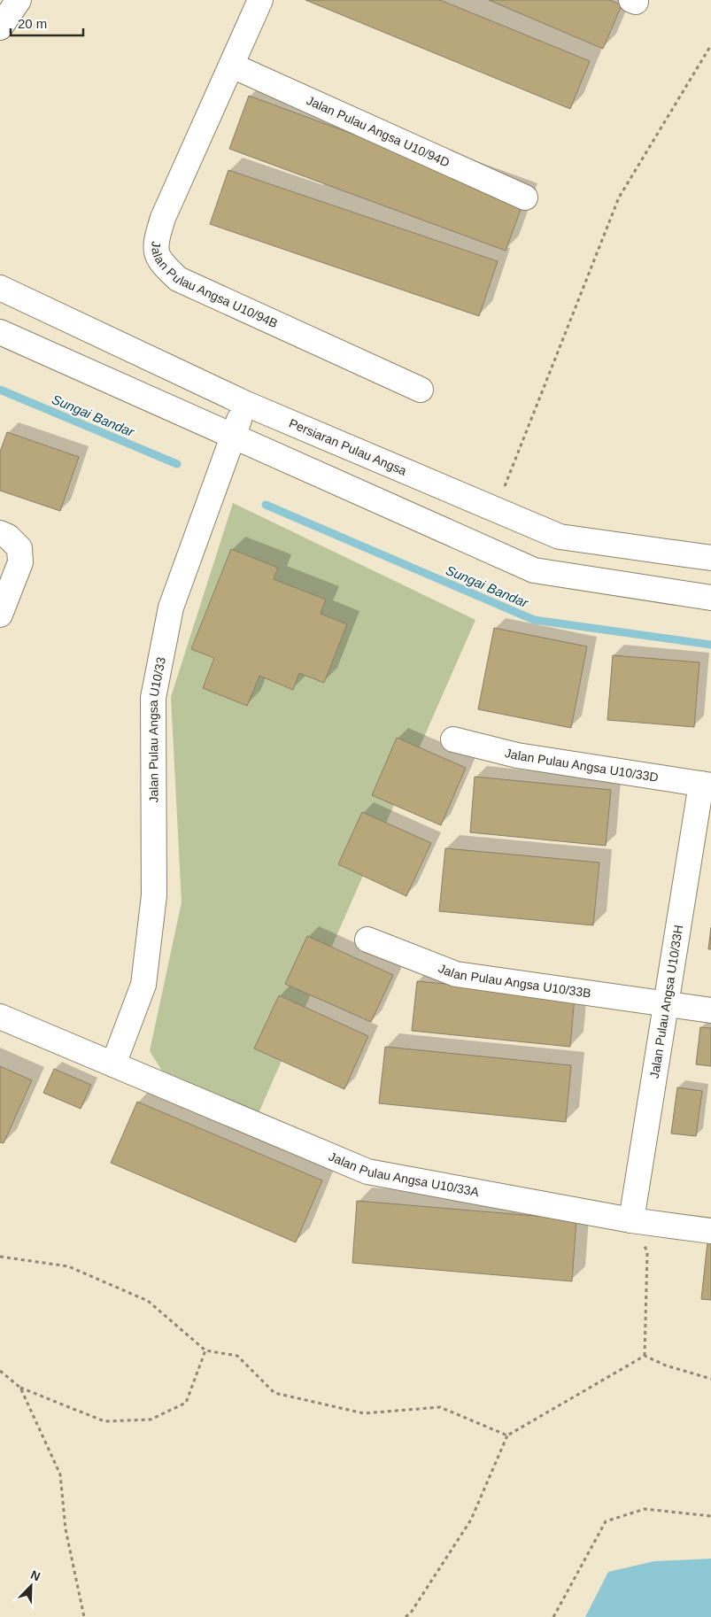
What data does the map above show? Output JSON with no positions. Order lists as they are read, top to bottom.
{
  "streets": {
    "street": [
      "Jalan Pulau Angsa U10/94D",
      "Jalan Pulau Angsa U10/94B",
      "Persiaran Pulau Angsa",
      "Jalan Pulau Angsa U10/33",
      "Jalan Pulau Angsa U10/33D",
      "Jalan Pulau Angsa U10/33B",
      "Jalan Pulau Angsa U10/33H",
      "Jalan Pulau Angsa U10/33A"
    ]
  },
  "crossings": [
    ["Jalan Pulau Angsa U10/94D", "Jalan Pulau Angsa U10/94B"],
    ["Persiaran Pulau Angsa", "Jalan Pulau Angsa U10/33"],
    ["Jalan Pulau Angsa U10/33", "Jalan Pulau Angsa U10/33A"],
    ["Jalan Pulau Angsa U10/33D", "Jalan Pulau Angsa U10/33H"],
    ["Jalan Pulau Angsa U10/33B", "Jalan Pulau Angsa U10/33H"],
    ["Jalan Pulau Angsa U10/33H", "Jalan Pulau Angsa U10/33A"]
  ],
  "water": ["Sungai Bandar"],
  "scale_bar": "20 m",
  "north": "top right"
}
